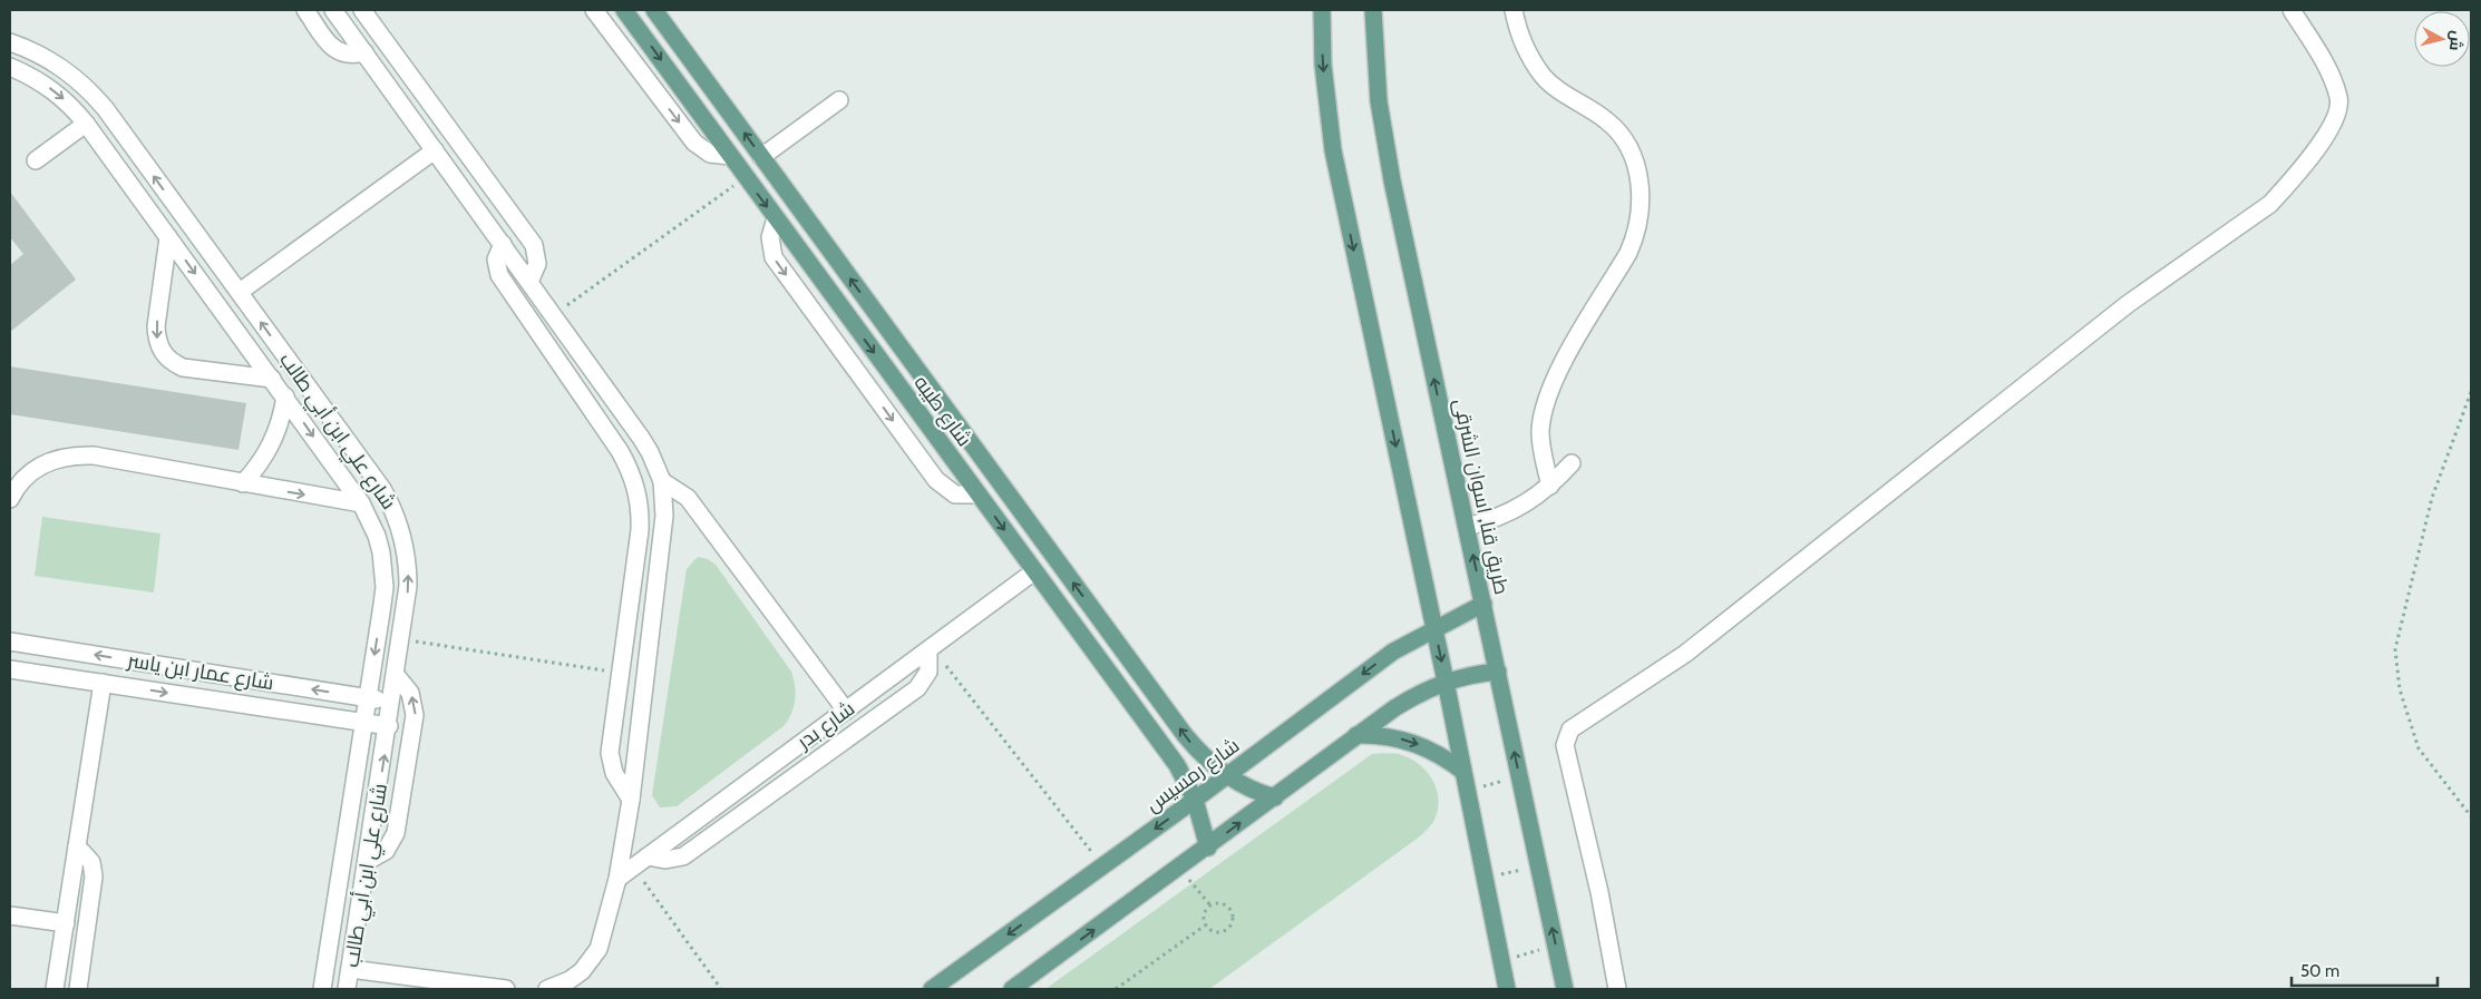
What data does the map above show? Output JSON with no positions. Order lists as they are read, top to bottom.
{
  "streets": {
    "main road": ["شارع طيبه", "طريق قنا, اسوان الشرقى", "شارع رمسيس"],
    "street": ["شارع علي ابن أبي طالب", "شارع عمار ابن ياسر", "شارع بدر"]
  },
  "crossings": [
    ["شارع طيبه", "شارع بدر"],
    ["شارع طيبه", "شارع رمسيس"],
    ["شارع علي ابن أبي طالب", "شارع عمار ابن ياسر"],
    ["طريق قنا, اسوان الشرقى", "شارع رمسيس"]
  ],
  "scale_bar": "50 m",
  "north": "right"
}
